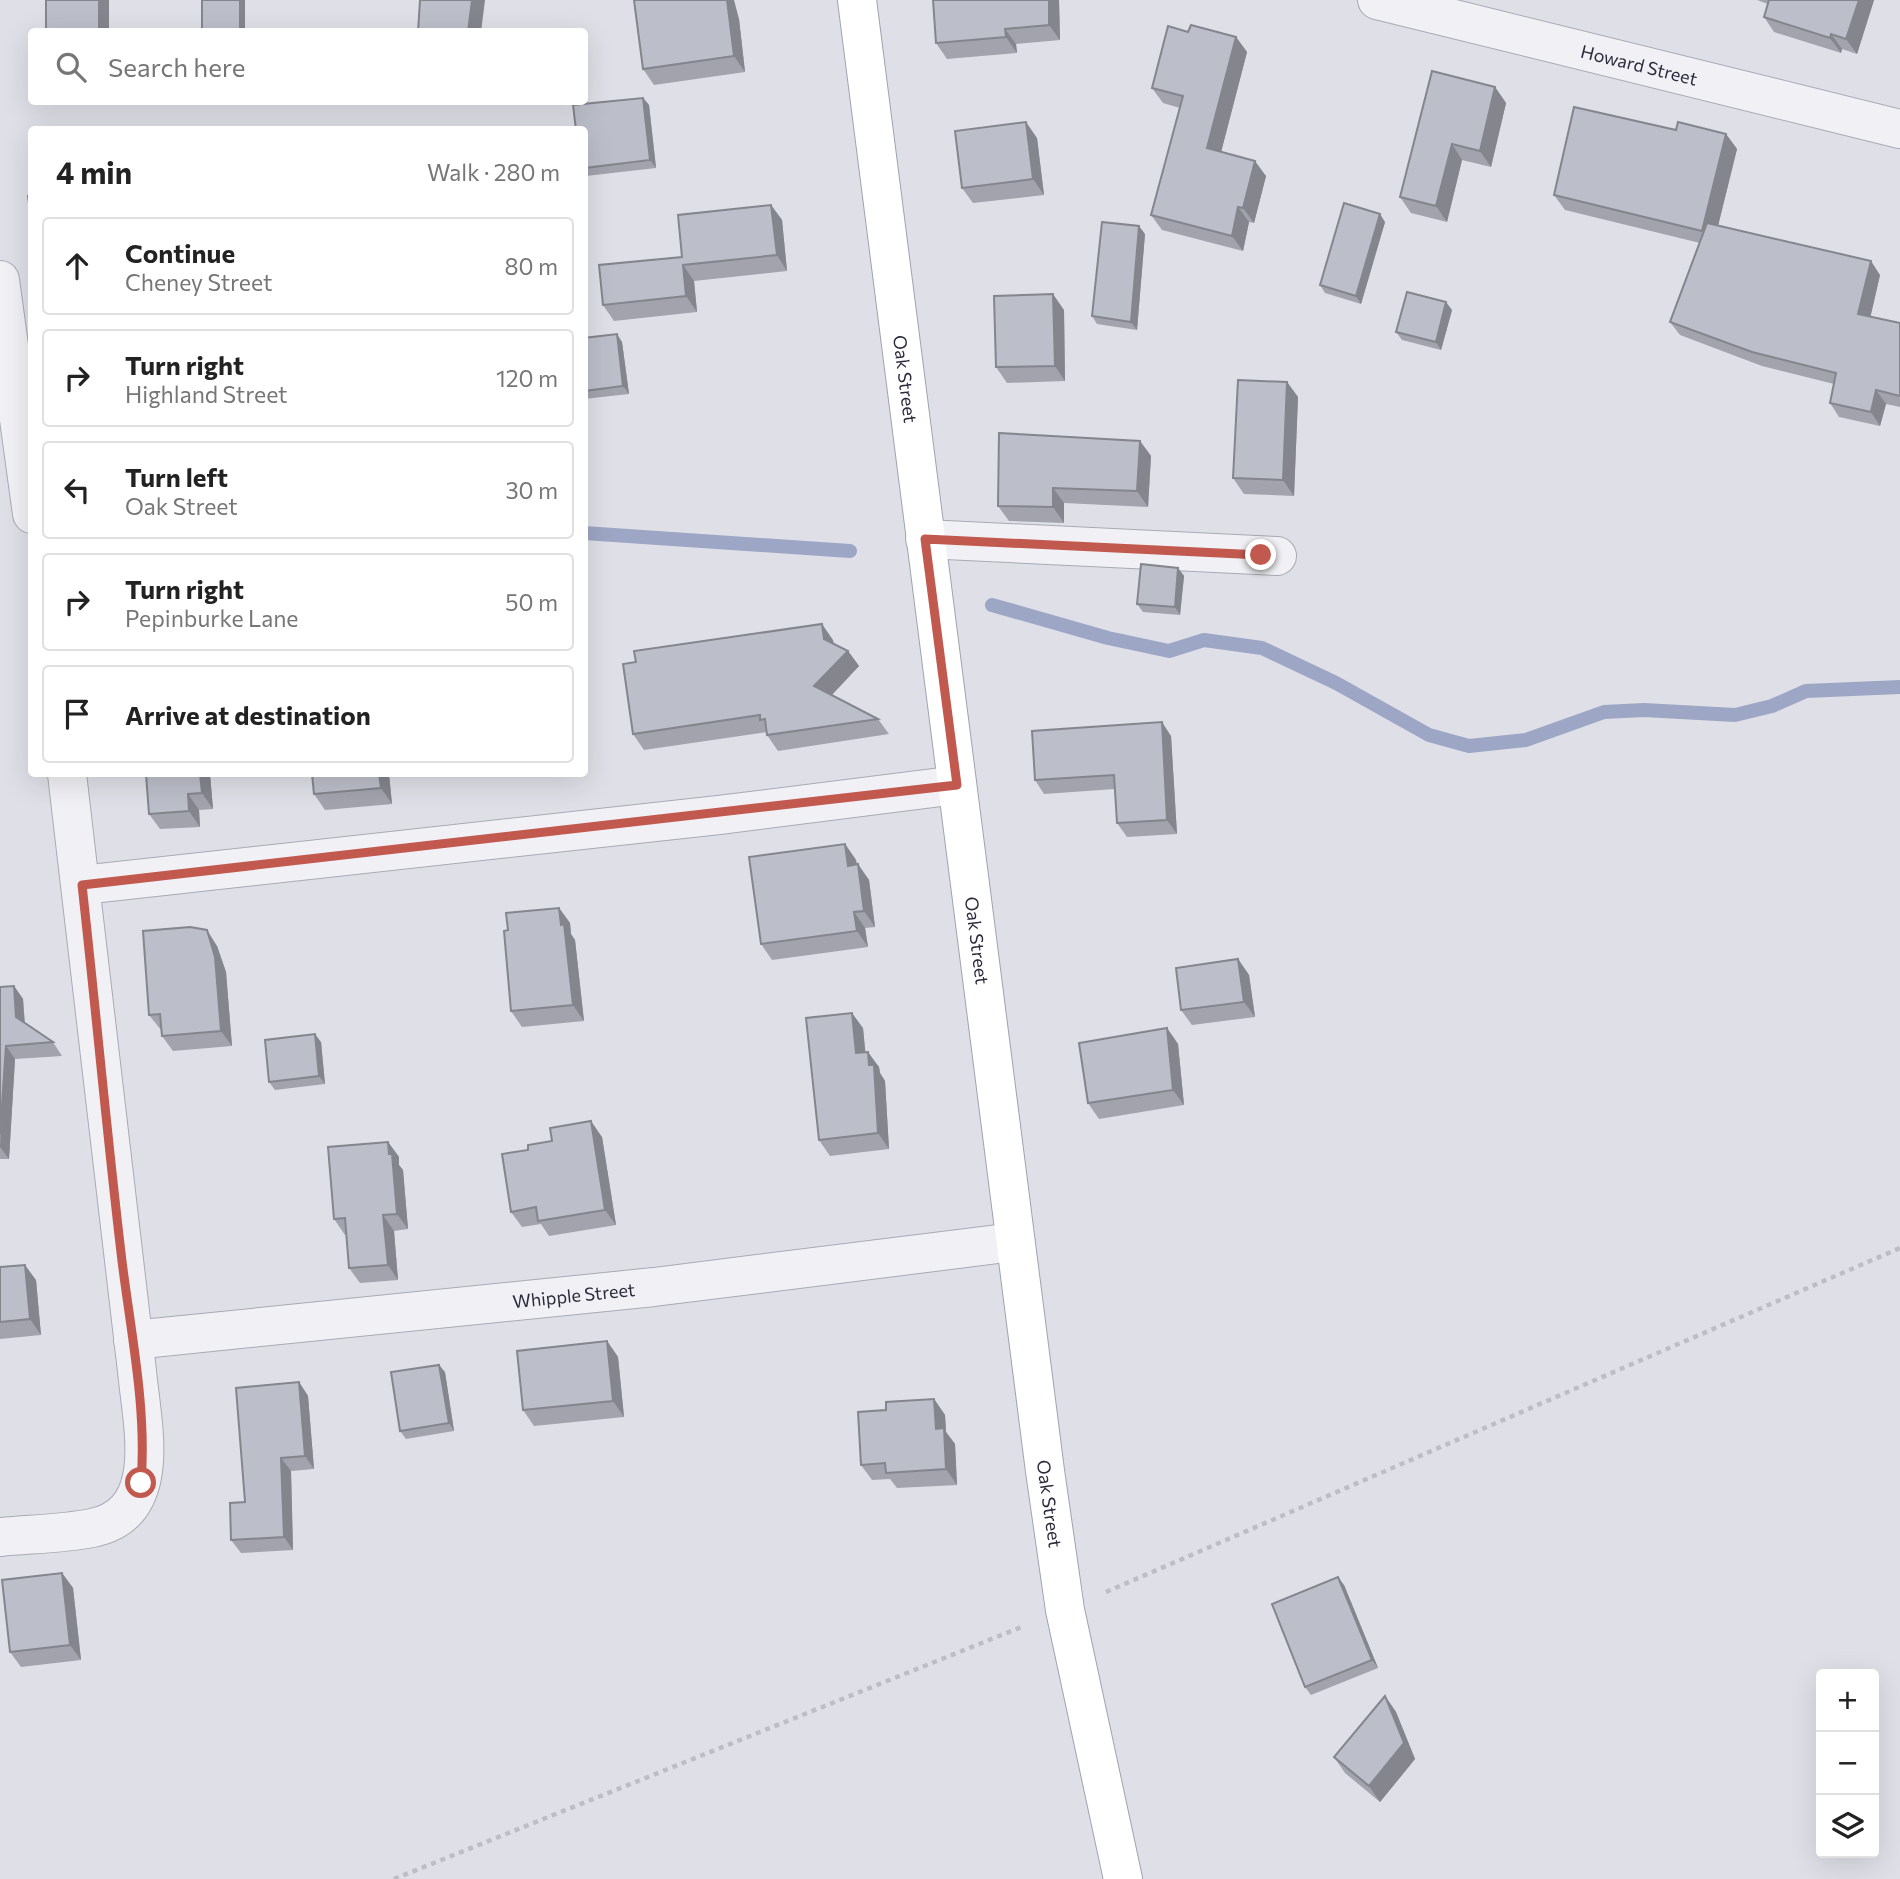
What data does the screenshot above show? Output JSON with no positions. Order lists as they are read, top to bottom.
{
  "streets": {
    "main road": ["Oak Street"],
    "street": ["Howard Street", "Whipple Street"]
  },
  "crossings": [
    ["Oak Street", "Whipple Street"]
  ],
  "page": {
    "search": "Search here",
    "heading": ["4 min", "Walk · 280 m"],
    "list": [
      ["Continue", "Cheney Street", "80 m"],
      ["Turn right", "Highland Street", "120 m"],
      ["Turn left", "Oak Street", "30 m"],
      ["Turn right", "Pepinburke Lane", "50 m"],
      "Arrive at destination"
    ],
    "map_buttons": ["+", "−"]
  }
}
